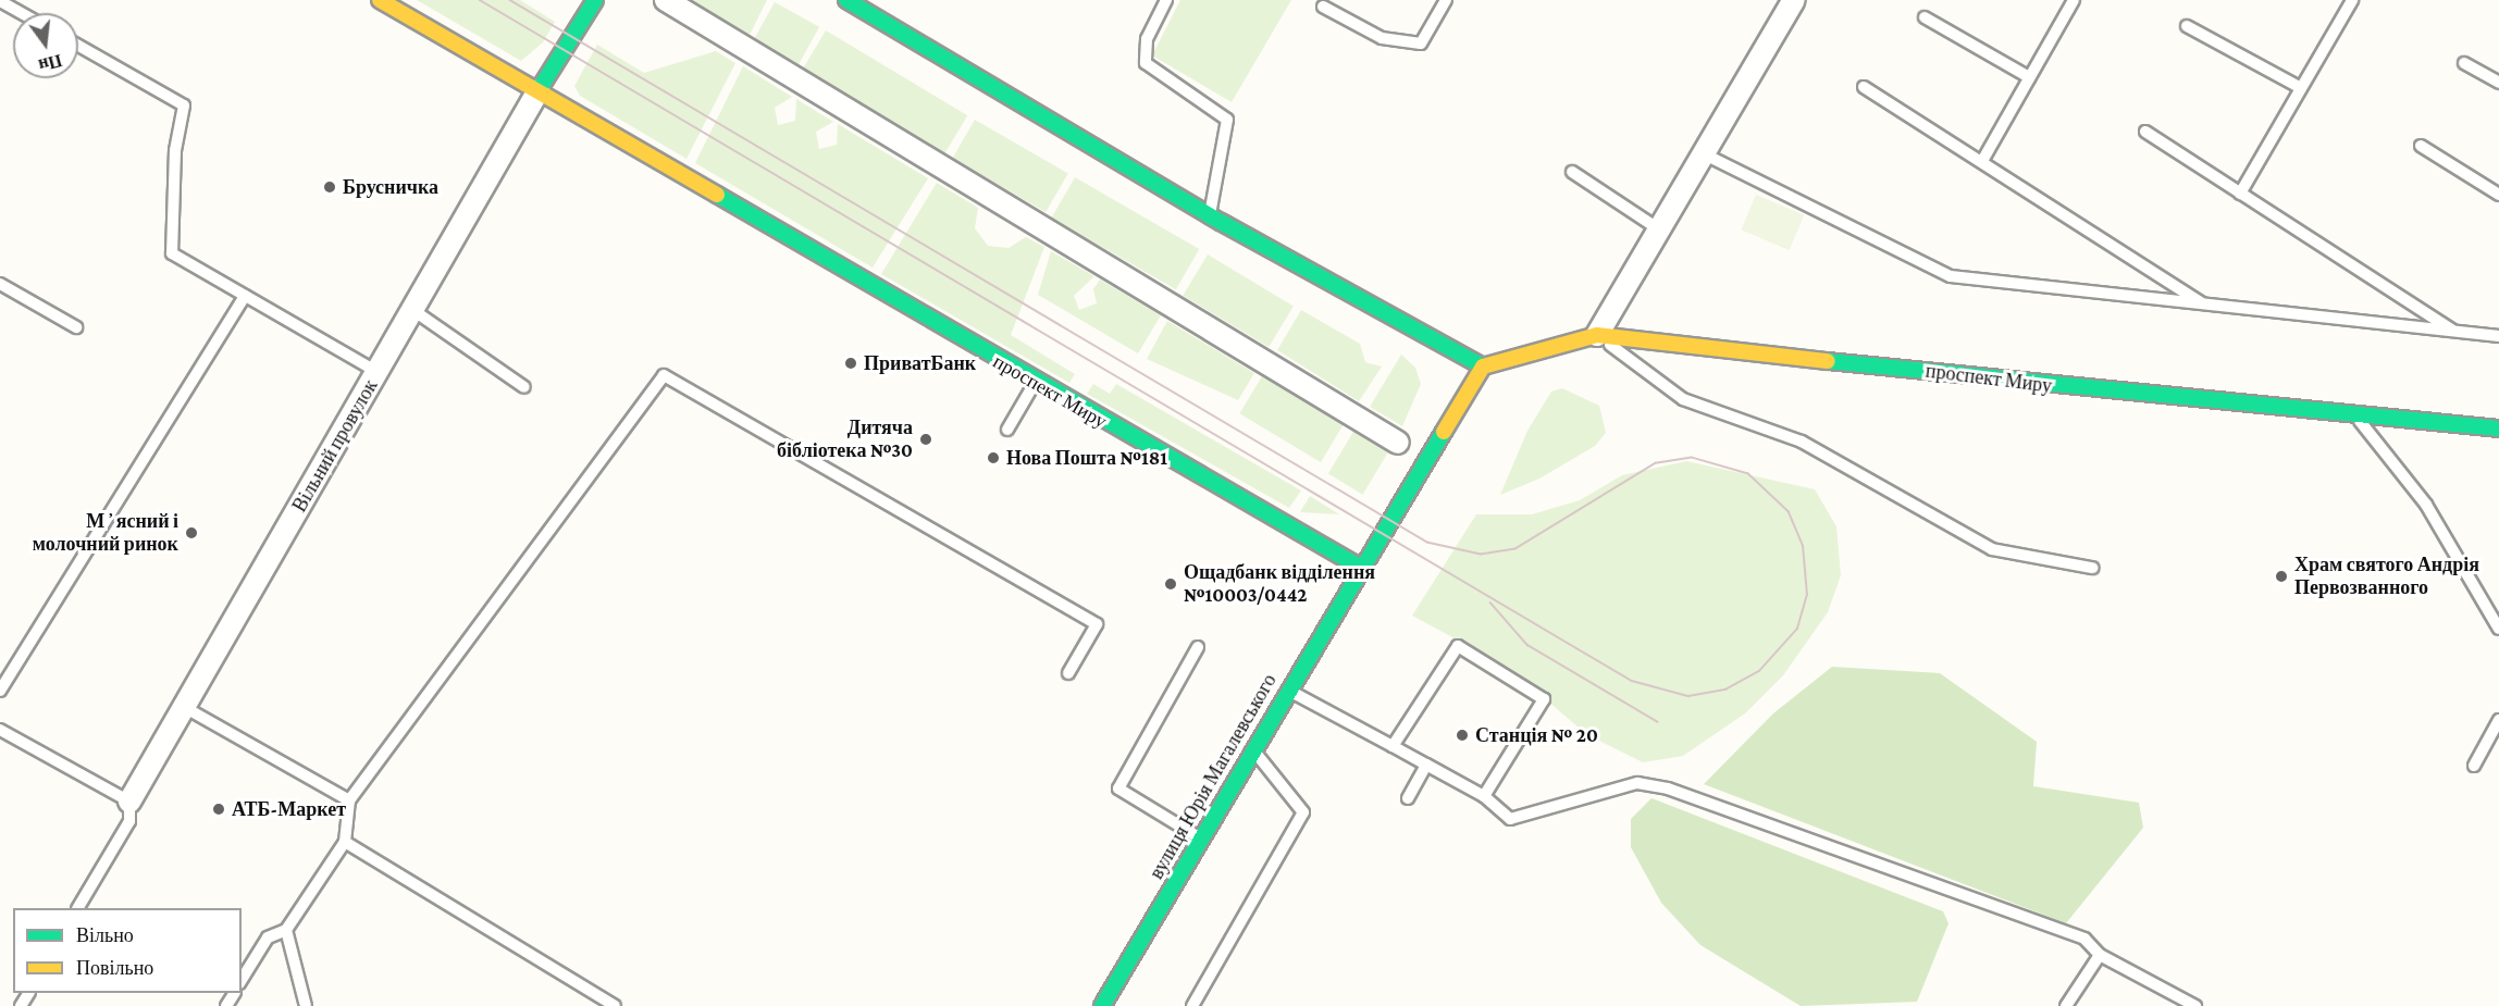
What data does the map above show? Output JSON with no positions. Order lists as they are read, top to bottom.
{
  "streets": {
    "street": ["проспект Миру", "Вільний провулок", "вулиця Юрія Магалевського"]
  },
  "crossings": [
    ["проспект Миру", "Вільний провулок"],
    ["проспект Миру", "вулиця Юрія Магалевського"]
  ],
  "places": [
    "Брусничка",
    "ПриватБанк",
    "Дитяча бібліотека №30",
    "Нова Пошта №181",
    "Мʼясний і молочний ринок",
    "Храм святого Андрія Первозванного",
    "Ощадбанк відділення №10003/0442",
    "Станція № 20",
    "АТБ-Маркет"
  ],
  "legend": ["Вільно", "Повільно"],
  "north": "bottom"
}
